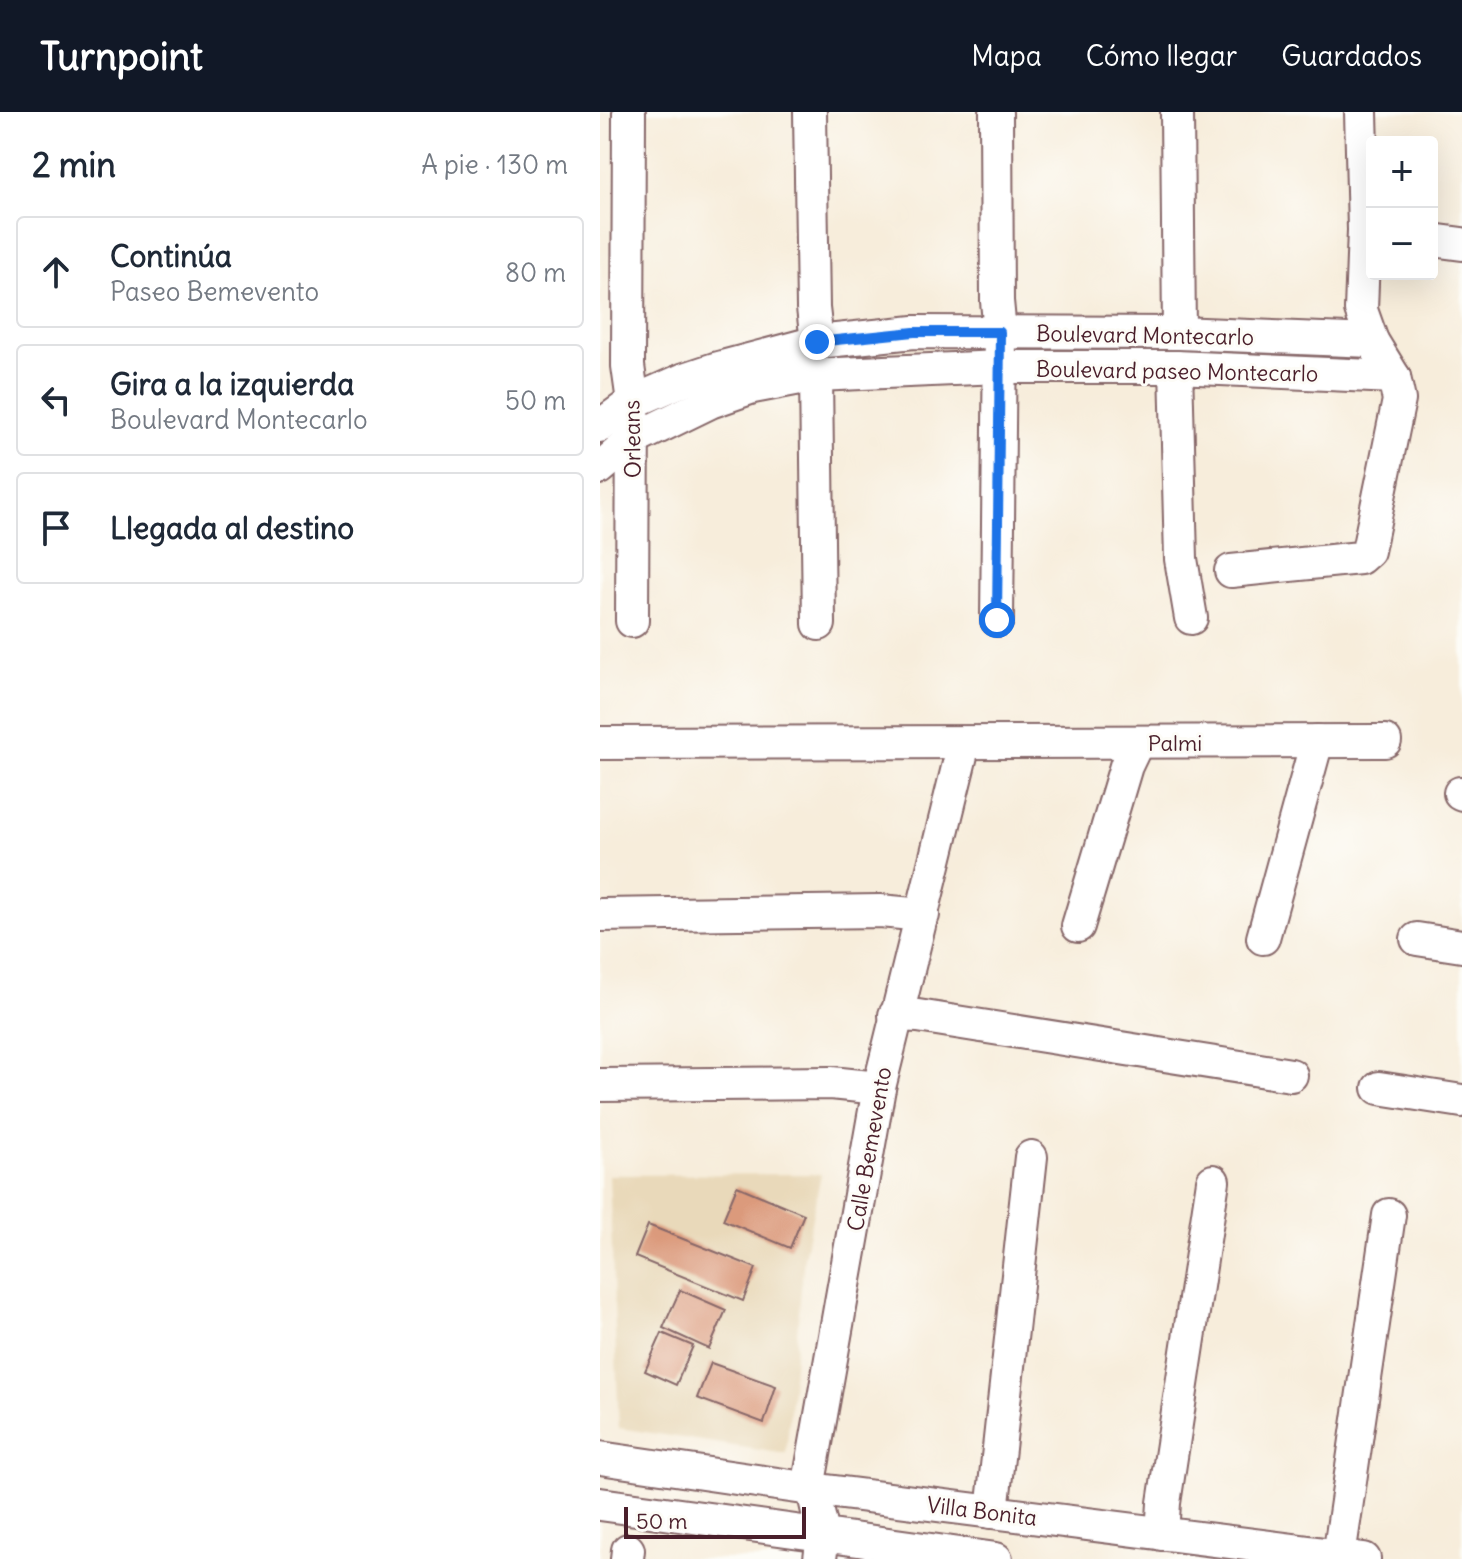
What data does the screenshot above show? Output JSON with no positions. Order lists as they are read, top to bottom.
{
  "streets": {
    "street": [
      "Boulevard Montecarlo",
      "Boulevard paseo Montecarlo",
      "Orleans",
      "Palmi",
      "Calle Bemevento",
      "Villa Bonita"
    ]
  },
  "crossings": [
    ["Boulevard Montecarlo", "Orleans"],
    ["Boulevard paseo Montecarlo", "Orleans"],
    ["Palmi", "Calle Bemevento"],
    ["Calle Bemevento", "Villa Bonita"]
  ],
  "scale_bar": "50 m",
  "page": {
    "header": "Turnpoint",
    "nav": ["Mapa", "Cómo llegar", "Guardados"],
    "heading": ["2 min", "A pie · 130 m"],
    "map_buttons": ["+", "−"],
    "list": [
      ["Continúa", "Paseo Bemevento", "80 m"],
      ["Gira a la izquierda", "Boulevard Montecarlo", "50 m"],
      "Llegada al destino"
    ],
    "scale": "50 m"
  }
}
